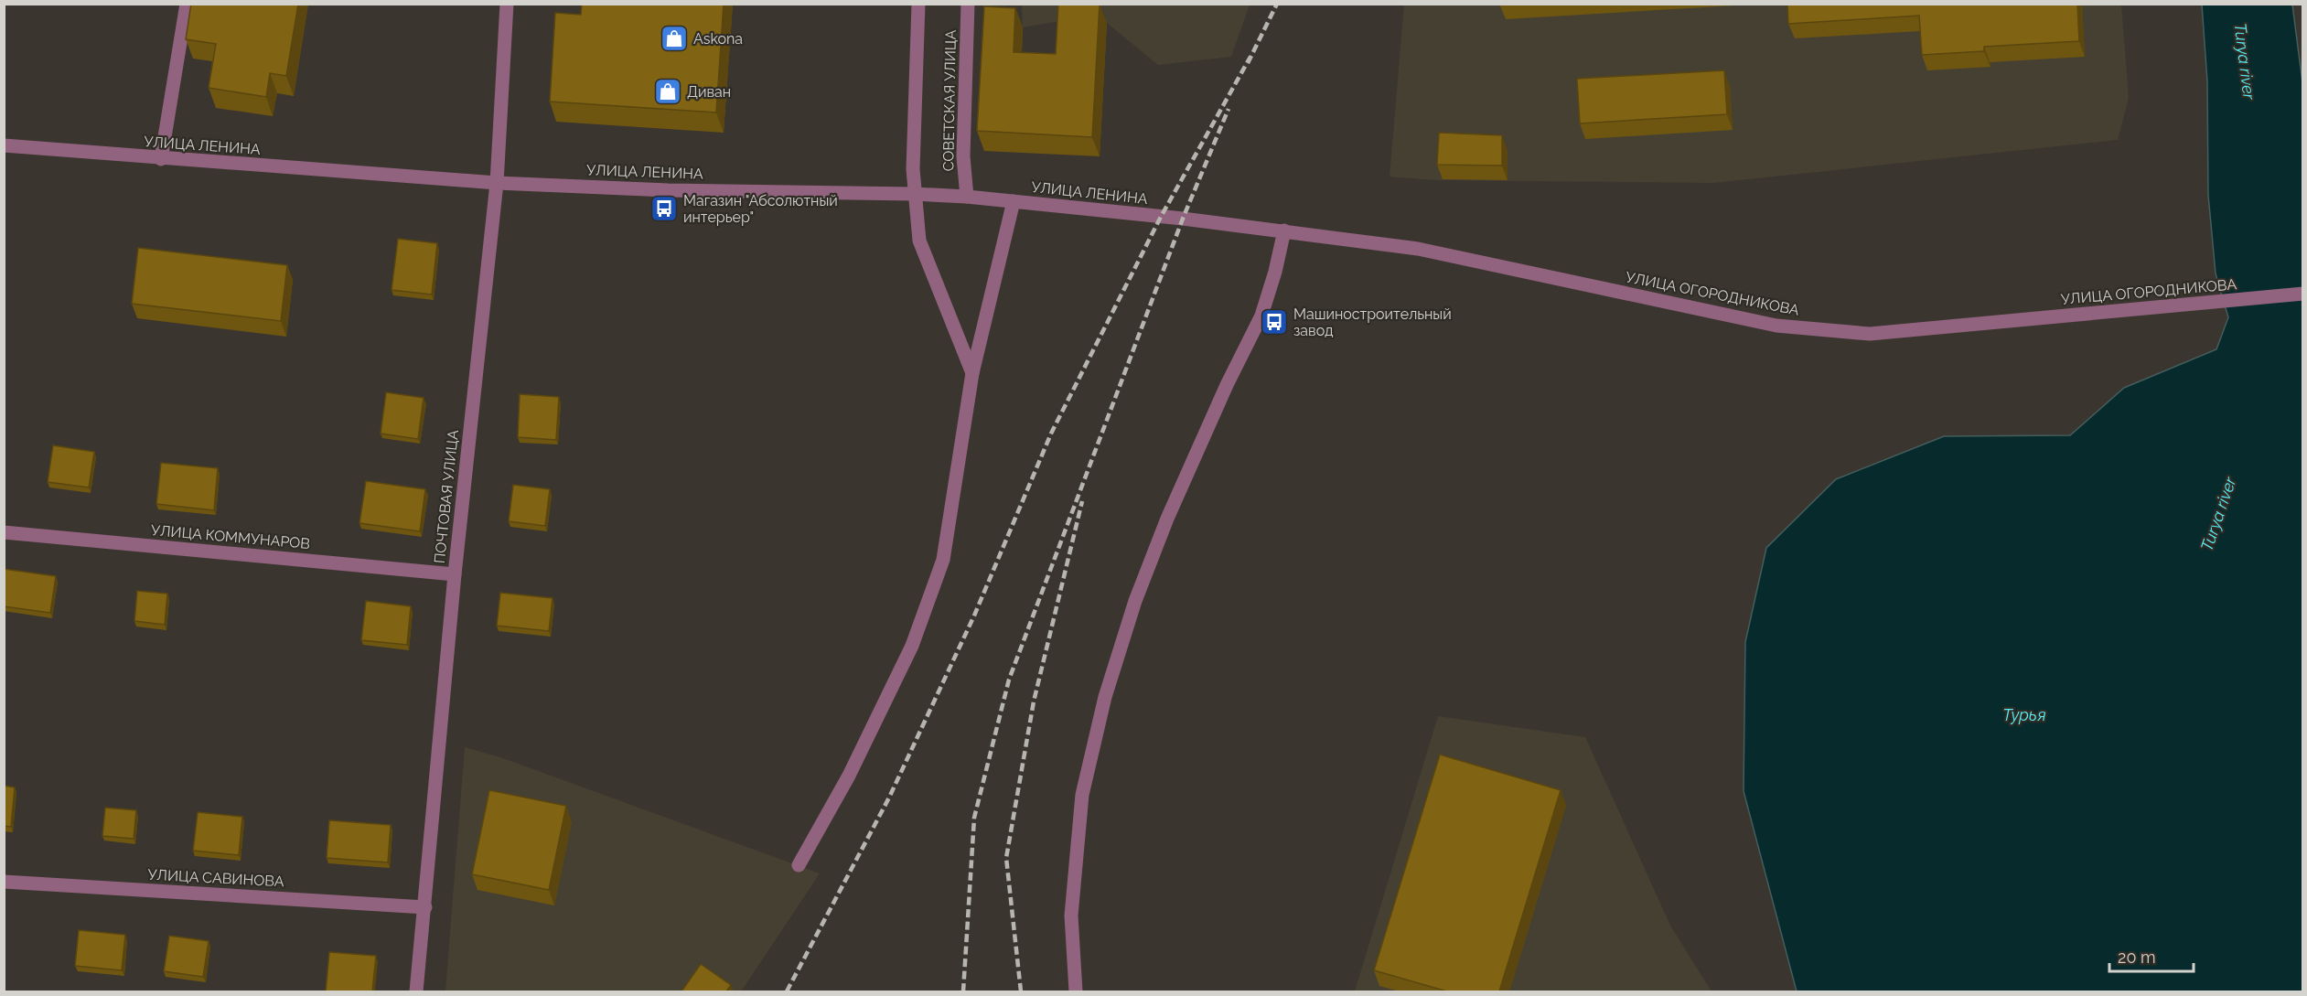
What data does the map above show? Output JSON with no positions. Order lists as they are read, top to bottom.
{
  "streets": {
    "street": [
      "СОВЕТСКАЯ УЛИЦА",
      "УЛИЦА ЛЕНИНА",
      "УЛИЦА ОГОРОДНИКОВА",
      "ПОЧТОВАЯ УЛИЦА",
      "УЛИЦА КОММУНАРОВ",
      "УЛИЦА САВИНОВА"
    ]
  },
  "crossings": [
    ["СОВЕТСКАЯ УЛИЦА", "УЛИЦА ЛЕНИНА"],
    ["УЛИЦА ЛЕНИНА", "УЛИЦА ОГОРОДНИКОВА"],
    ["УЛИЦА ЛЕНИНА", "ПОЧТОВАЯ УЛИЦА"],
    ["ПОЧТОВАЯ УЛИЦА", "УЛИЦА КОММУНАРОВ"],
    ["ПОЧТОВАЯ УЛИЦА", "УЛИЦА САВИНОВА"]
  ],
  "water": ["Turya river", "Турья"],
  "places": {
    "shop": ["Askona", "Диван"],
    "bus stop": ["Магазин \"Абсолютный интерьер\"", "Машиностроительный завод"]
  },
  "scale_bar": "20 m"
}
